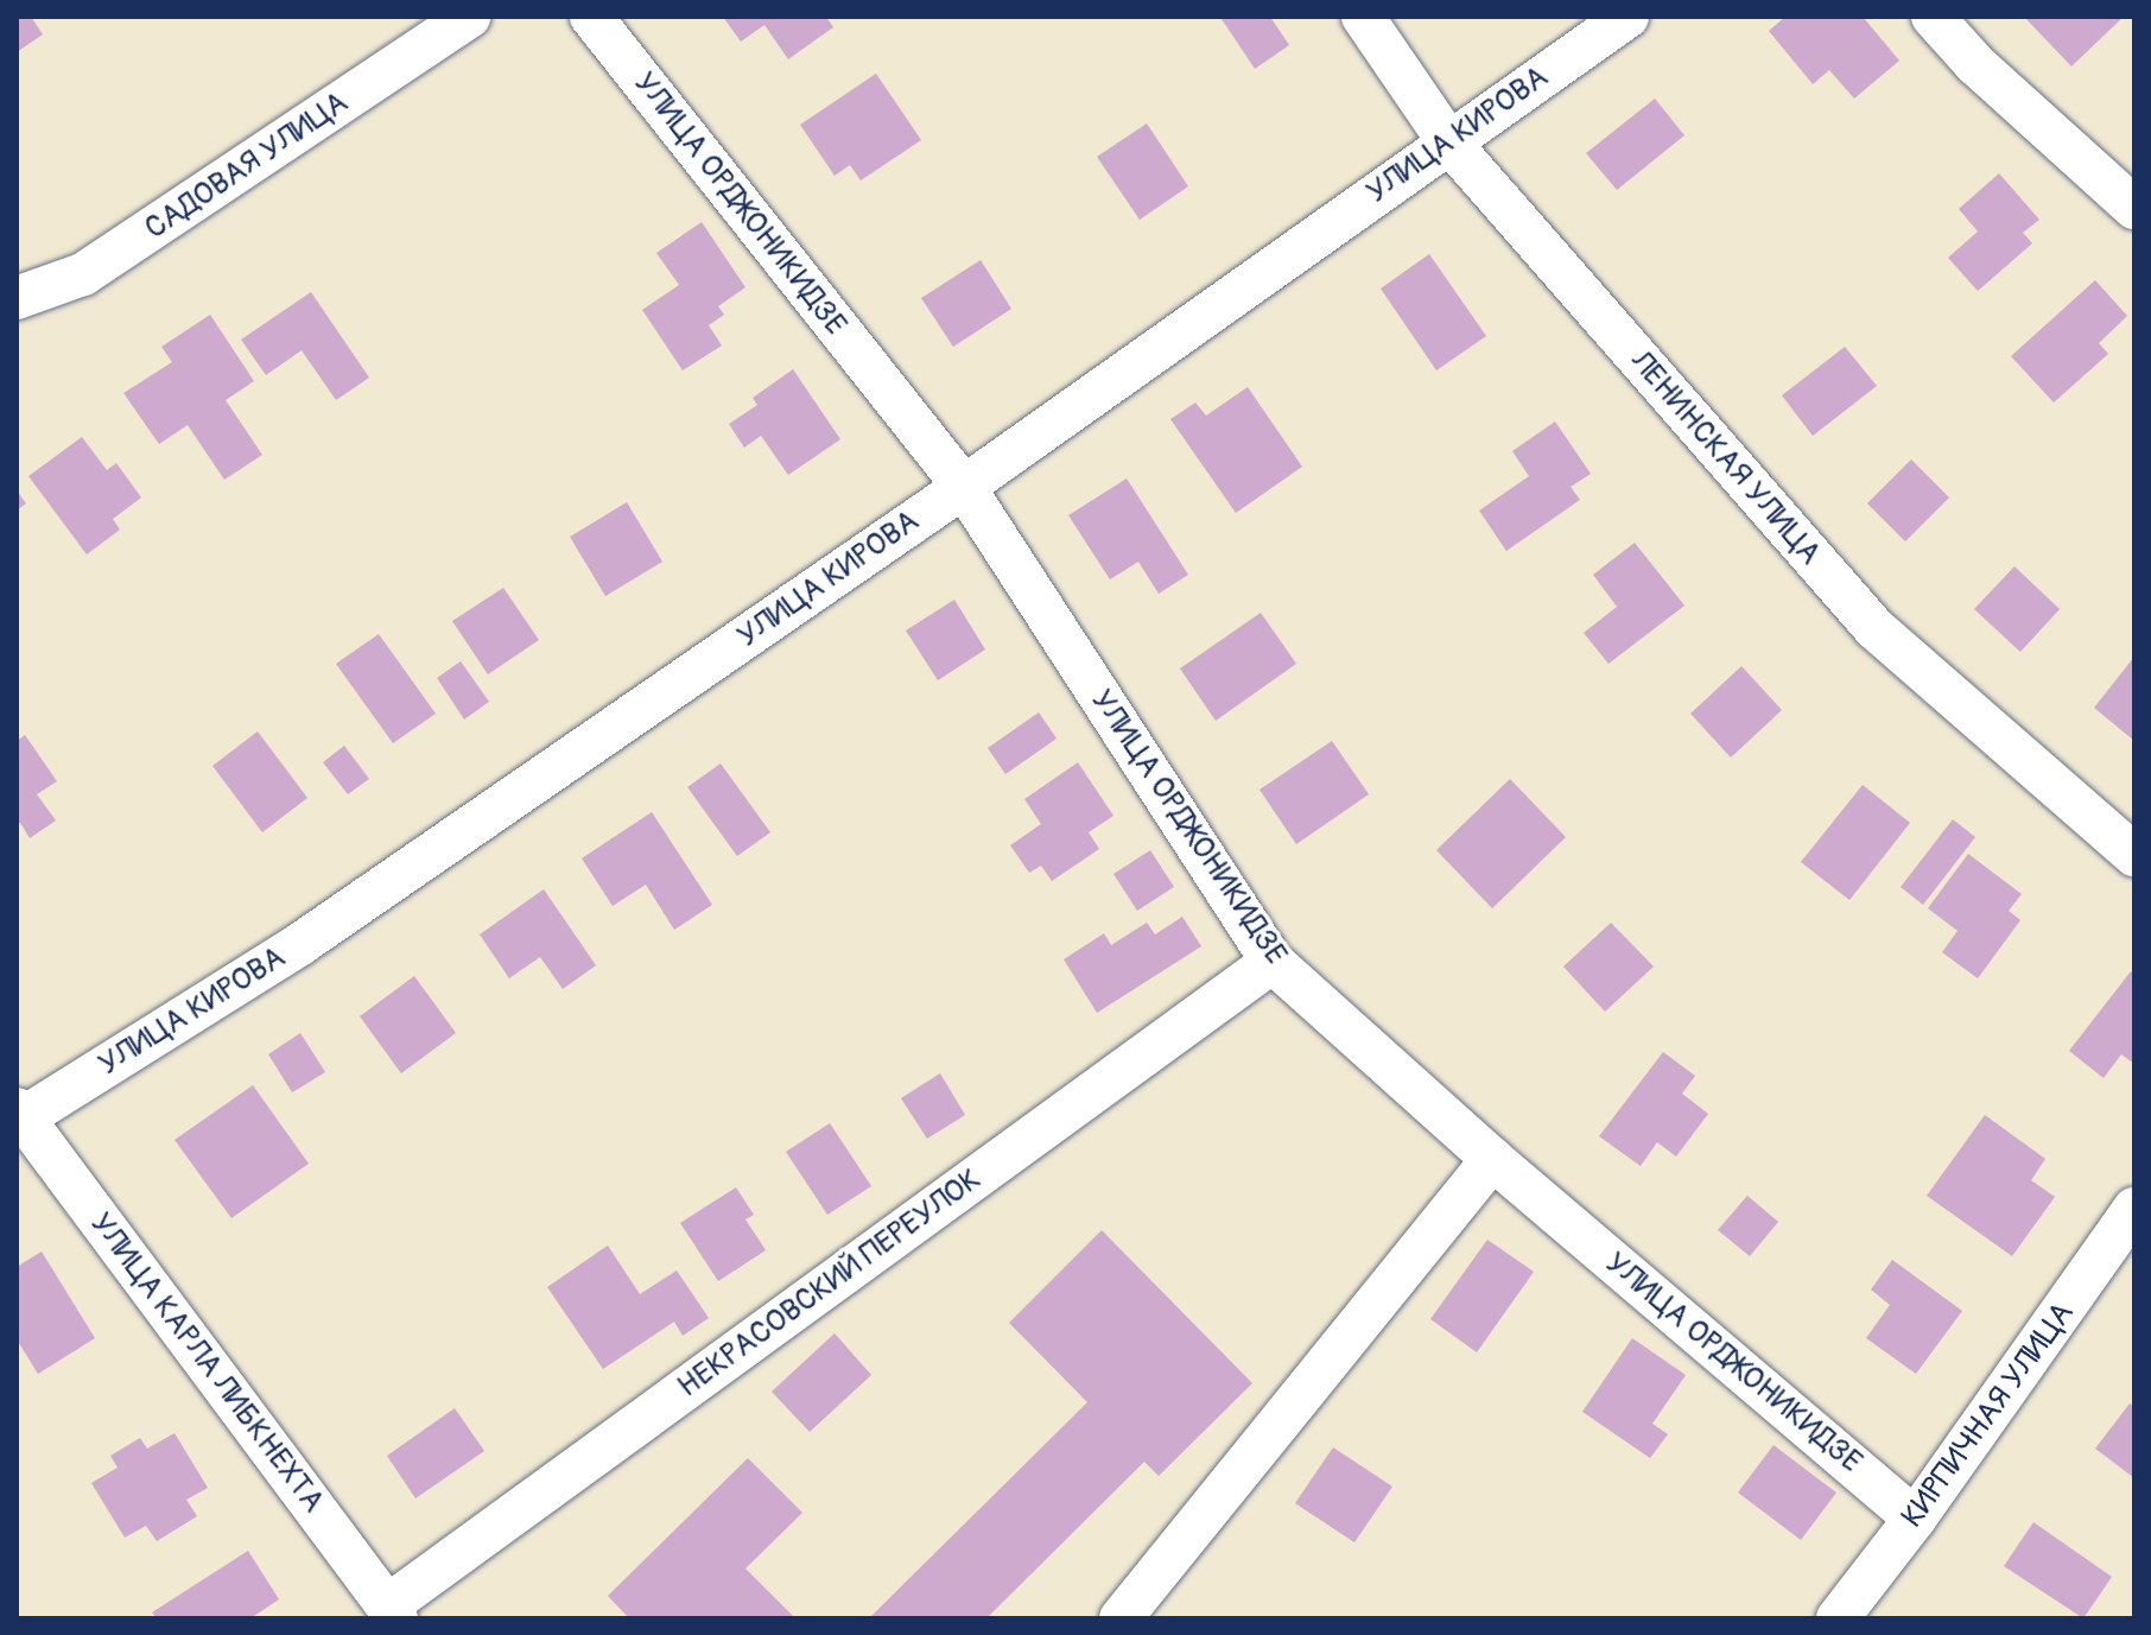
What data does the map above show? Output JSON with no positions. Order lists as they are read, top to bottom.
{
  "streets": {
    "street": [
      "УЛИЦА КИРОВА",
      "САДОВАЯ УЛИЦА",
      "УЛИЦА ОРДЖОНИКИДЗЕ",
      "ЛЕНИНСКАЯ УЛИЦА",
      "НЕКРАСОВСКИЙ ПЕРЕУЛОК",
      "УЛИЦА КАРЛА ЛИБКНЕХТА",
      "КИРПИЧНАЯ УЛИЦА"
    ]
  },
  "crossings": [
    ["УЛИЦА КИРОВА", "УЛИЦА ОРДЖОНИКИДЗЕ"],
    ["УЛИЦА КИРОВА", "ЛЕНИНСКАЯ УЛИЦА"],
    ["УЛИЦА КИРОВА", "УЛИЦА КАРЛА ЛИБКНЕХТА"],
    ["УЛИЦА ОРДЖОНИКИДЗЕ", "НЕКРАСОВСКИЙ ПЕРЕУЛОК"],
    ["УЛИЦА ОРДЖОНИКИДЗЕ", "КИРПИЧНАЯ УЛИЦА"],
    ["НЕКРАСОВСКИЙ ПЕРЕУЛОК", "УЛИЦА КАРЛА ЛИБКНЕХТА"]
  ]
}
